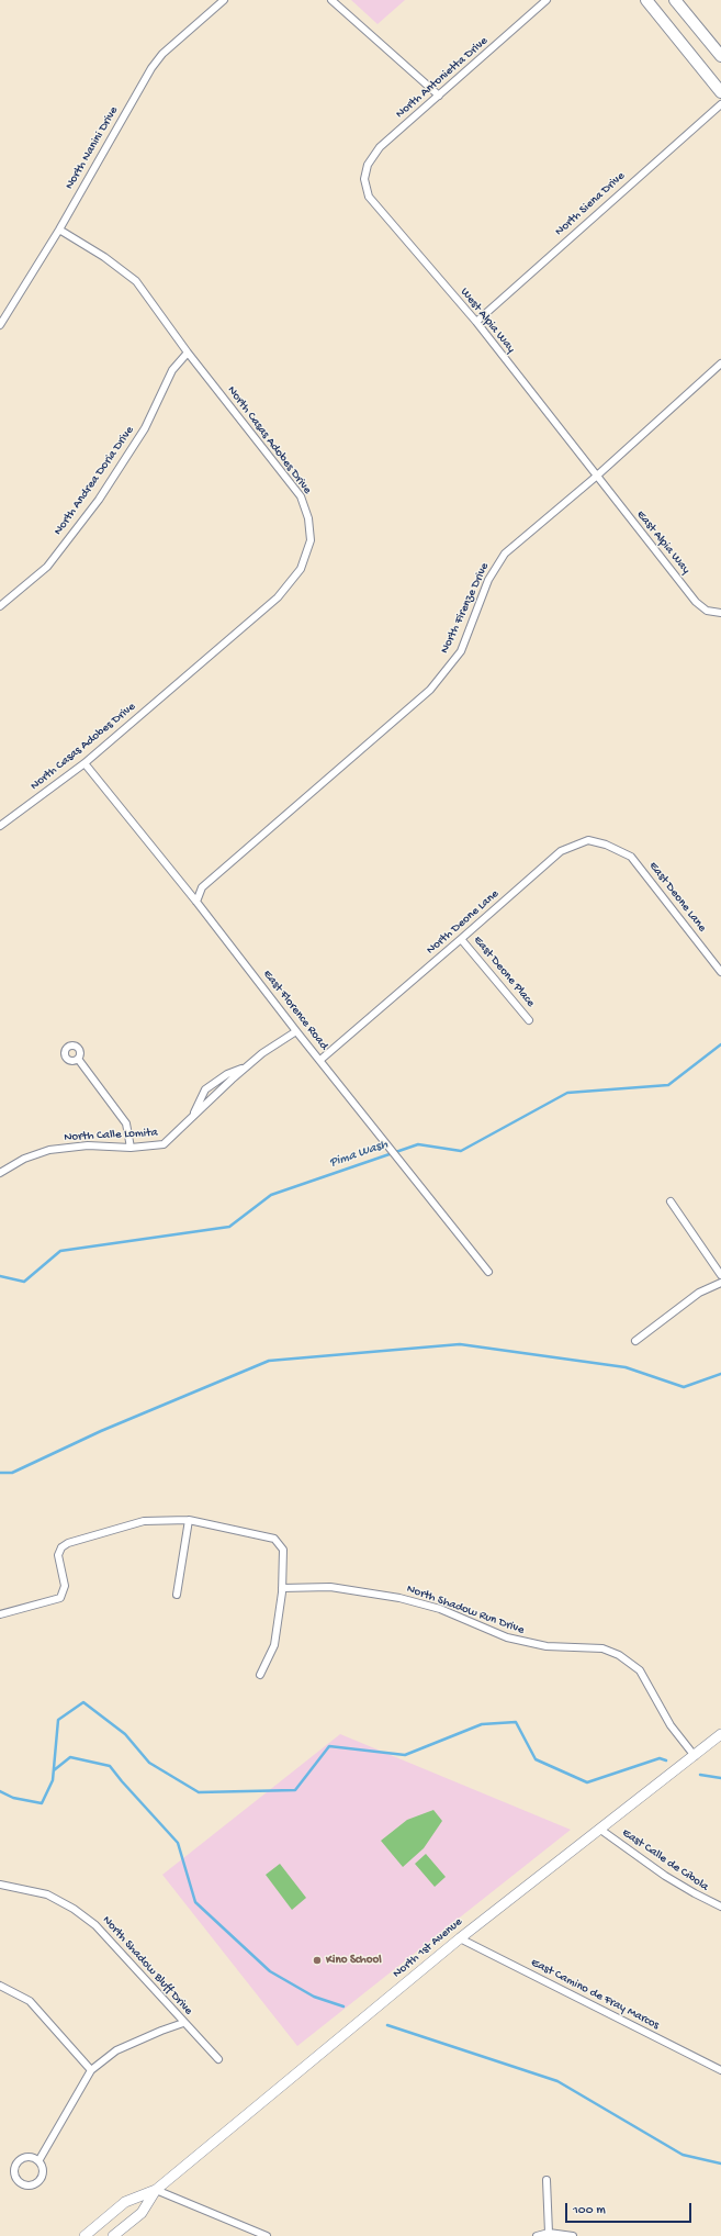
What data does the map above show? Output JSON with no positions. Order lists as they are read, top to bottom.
{
  "streets": {
    "main road": ["North 1st Avenue"],
    "street": [
      "North Antonietta Drive",
      "North Nanini Drive",
      "North Siena Drive",
      "West Alpia Way",
      "North Casas Adobes Drive",
      "North Andrea Doria Drive",
      "East Alpia Way",
      "North Firenze Drive",
      "East Deone Lane",
      "North Deone Lane",
      "East Deone Place",
      "East Florence Road",
      "North Calle Lomita",
      "North Shadow Run Drive",
      "East Calle de Cibola",
      "North Shadow Bluff Drive",
      "East Camino de Fray Marcos"
    ]
  },
  "crossings": [
    ["North Antonietta Drive", "West Alpia Way"],
    ["North Nanini Drive", "North Casas Adobes Drive"],
    ["North Siena Drive", "West Alpia Way"],
    ["West Alpia Way", "East Alpia Way"],
    ["West Alpia Way", "North Firenze Drive"],
    ["North Casas Adobes Drive", "North Andrea Doria Drive"],
    ["North Casas Adobes Drive", "East Florence Road"],
    ["East Alpia Way", "North Firenze Drive"],
    ["North Firenze Drive", "East Florence Road"],
    ["East Deone Lane", "North Deone Lane"],
    ["North Deone Lane", "East Deone Place"],
    ["North Deone Lane", "East Florence Road"],
    ["East Florence Road", "North Calle Lomita"],
    ["North Shadow Run Drive", "North 1st Avenue"],
    ["East Calle de Cibola", "North 1st Avenue"],
    ["North 1st Avenue", "East Camino de Fray Marcos"]
  ],
  "water": ["Pima Wash"],
  "places": ["Kino School"],
  "scale_bar": "100 m"
}
